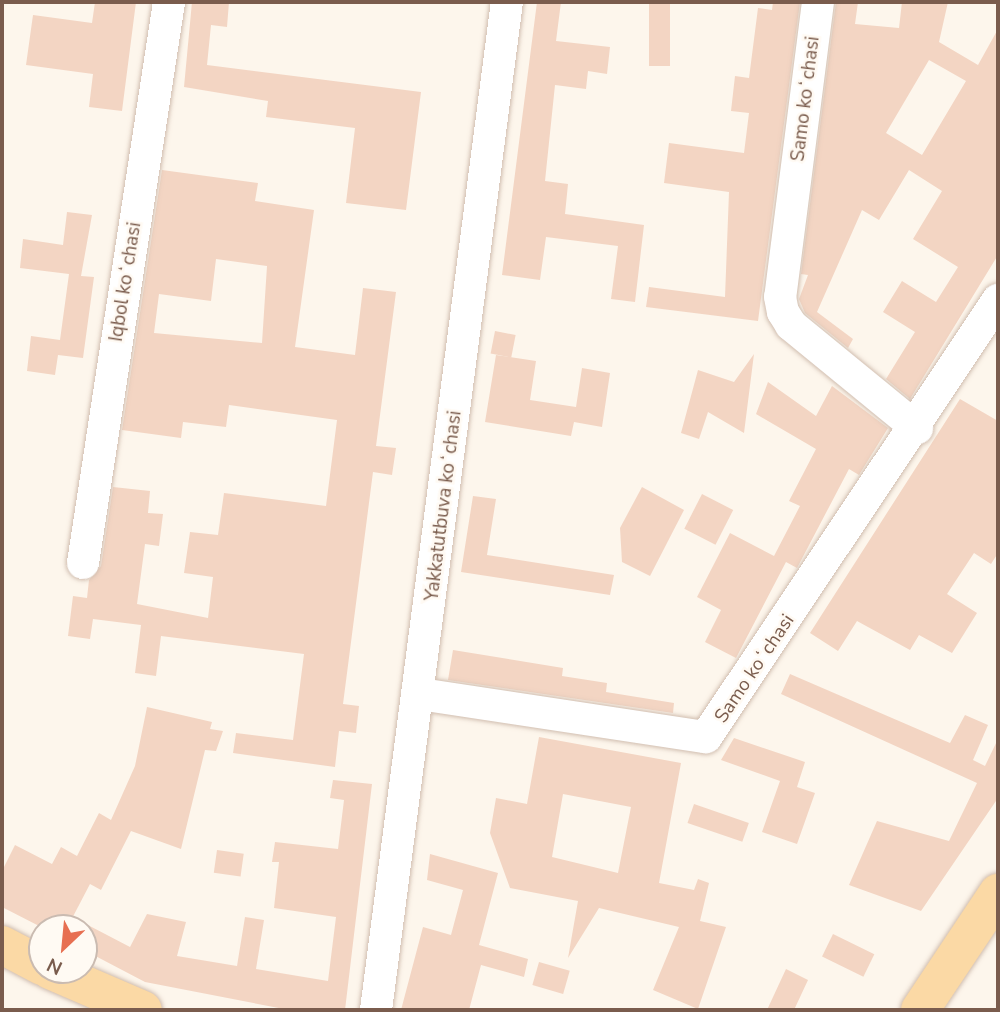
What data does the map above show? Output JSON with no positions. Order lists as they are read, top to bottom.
{
  "streets": {
    "street": ["Samo koʻchasi", "Iqbol koʻchasi", "Yakkatutbuva koʻchasi"]
  },
  "crossings": [
    ["Samo koʻchasi", "Yakkatutbuva koʻchasi"]
  ],
  "north": "bottom left"
}
